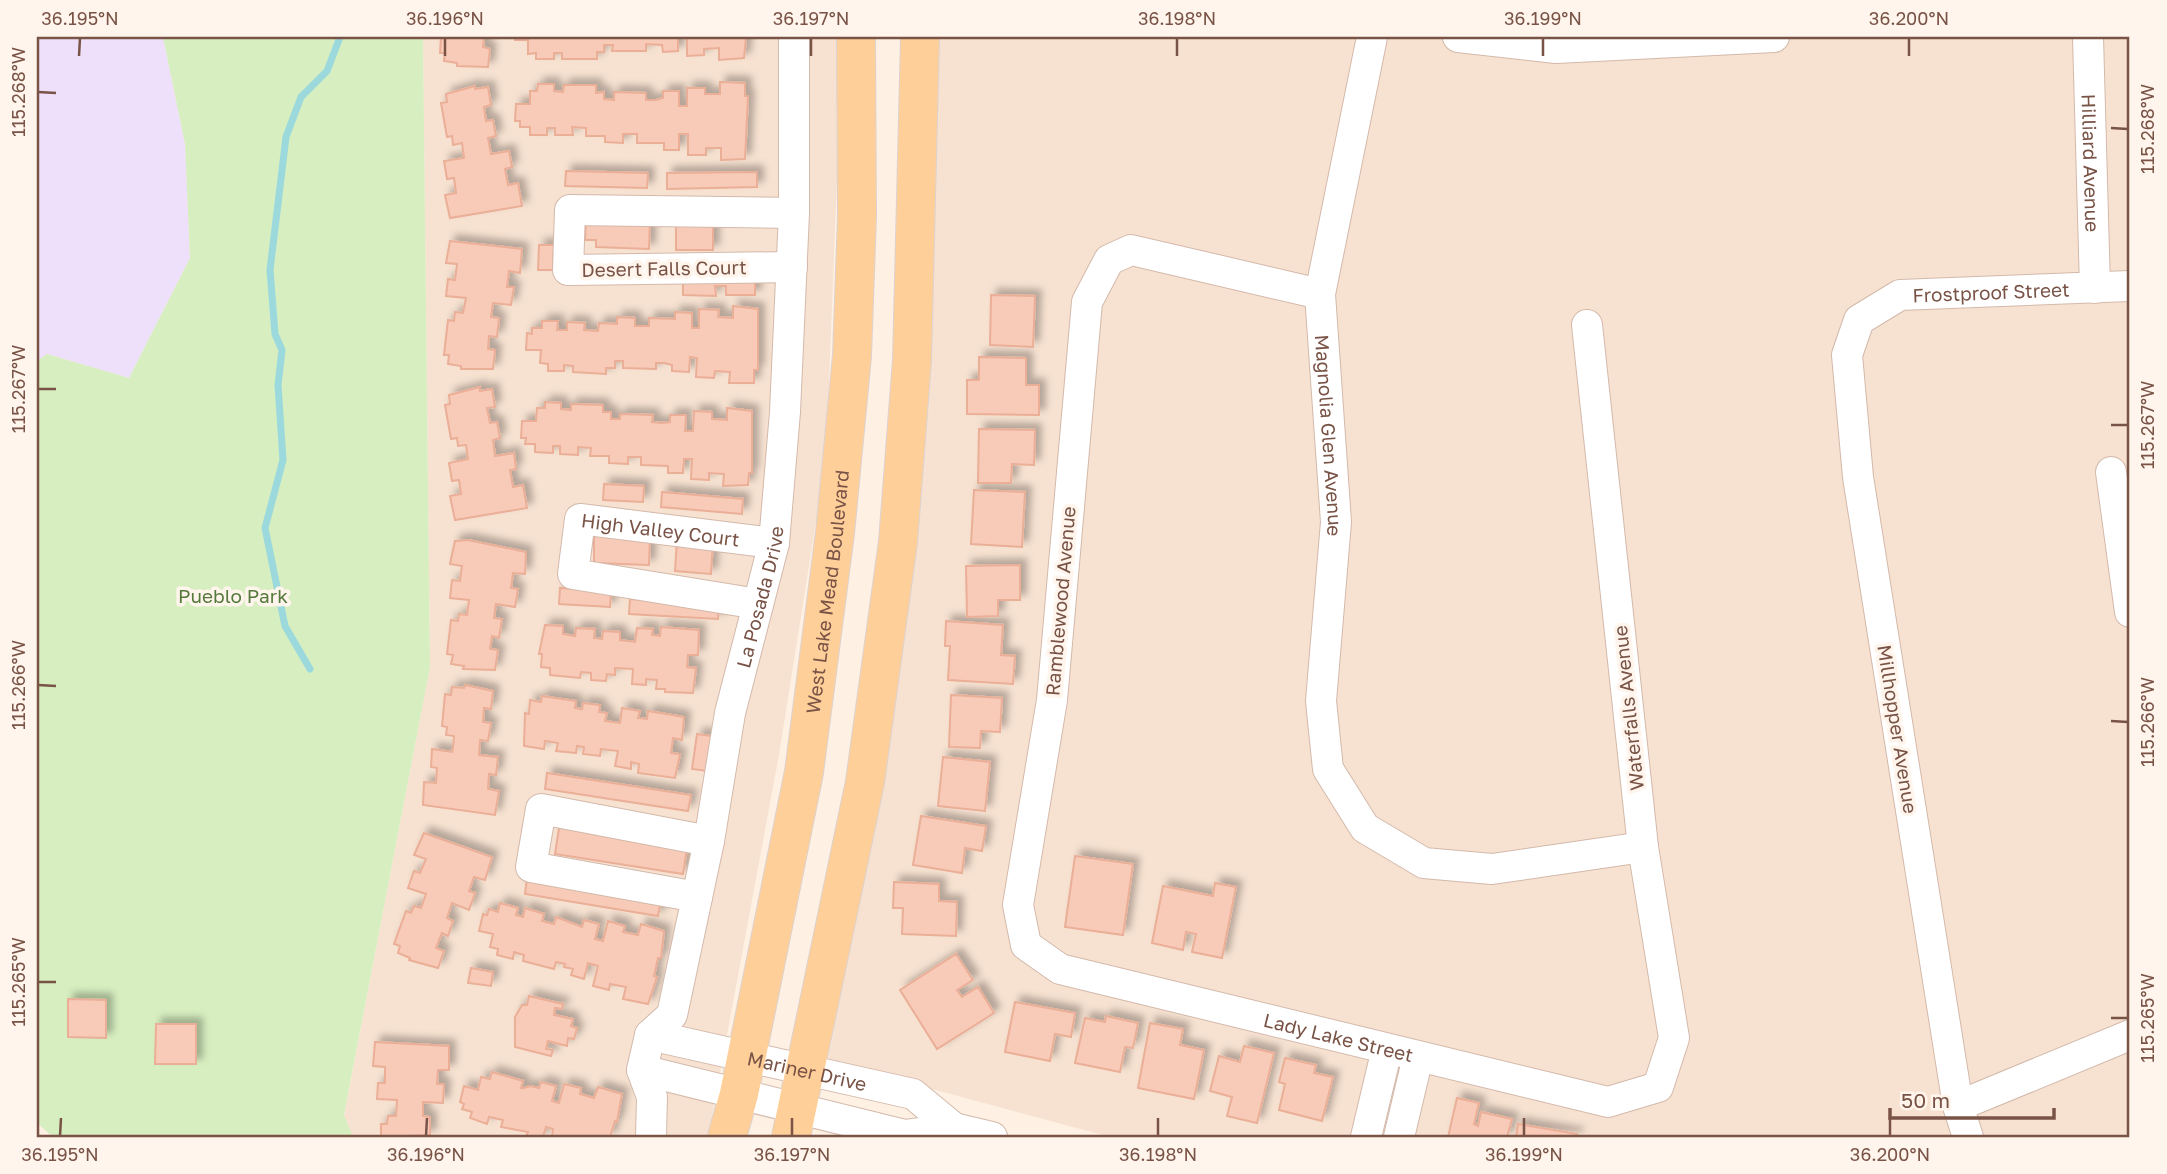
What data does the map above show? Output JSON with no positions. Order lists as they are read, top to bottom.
{
  "streets": {
    "main road": ["West Lake Mead Boulevard"],
    "street": [
      "Hilliard Avenue",
      "Desert Falls Court",
      "Frostproof Street",
      "Magnolia Glen Avenue",
      "High Valley Court",
      "La Posada Drive",
      "Ramblewood Avenue",
      "Waterfalls Avenue",
      "Millhopper Avenue",
      "Lady Lake Street",
      "Mariner Drive"
    ]
  },
  "crossings": [
    ["Hilliard Avenue", "Frostproof Street"],
    ["Desert Falls Court", "La Posada Drive"],
    ["Frostproof Street", "Millhopper Avenue"],
    ["Magnolia Glen Avenue", "Ramblewood Avenue"],
    ["Magnolia Glen Avenue", "Waterfalls Avenue"],
    ["High Valley Court", "La Posada Drive"],
    ["West Lake Mead Boulevard", "Mariner Drive"],
    ["La Posada Drive", "Mariner Drive"],
    ["Ramblewood Avenue", "Lady Lake Street"],
    ["Waterfalls Avenue", "Lady Lake Street"]
  ],
  "parks": ["Pueblo Park"],
  "scale_bar": "50 m",
  "coordinates": [
    "36.195°N",
    "36.196°N",
    "36.197°N",
    "36.198°N",
    "36.199°N",
    "36.200°N",
    "115.268°W",
    "115.267°W",
    "115.266°W",
    "115.265°W"
  ]
}
